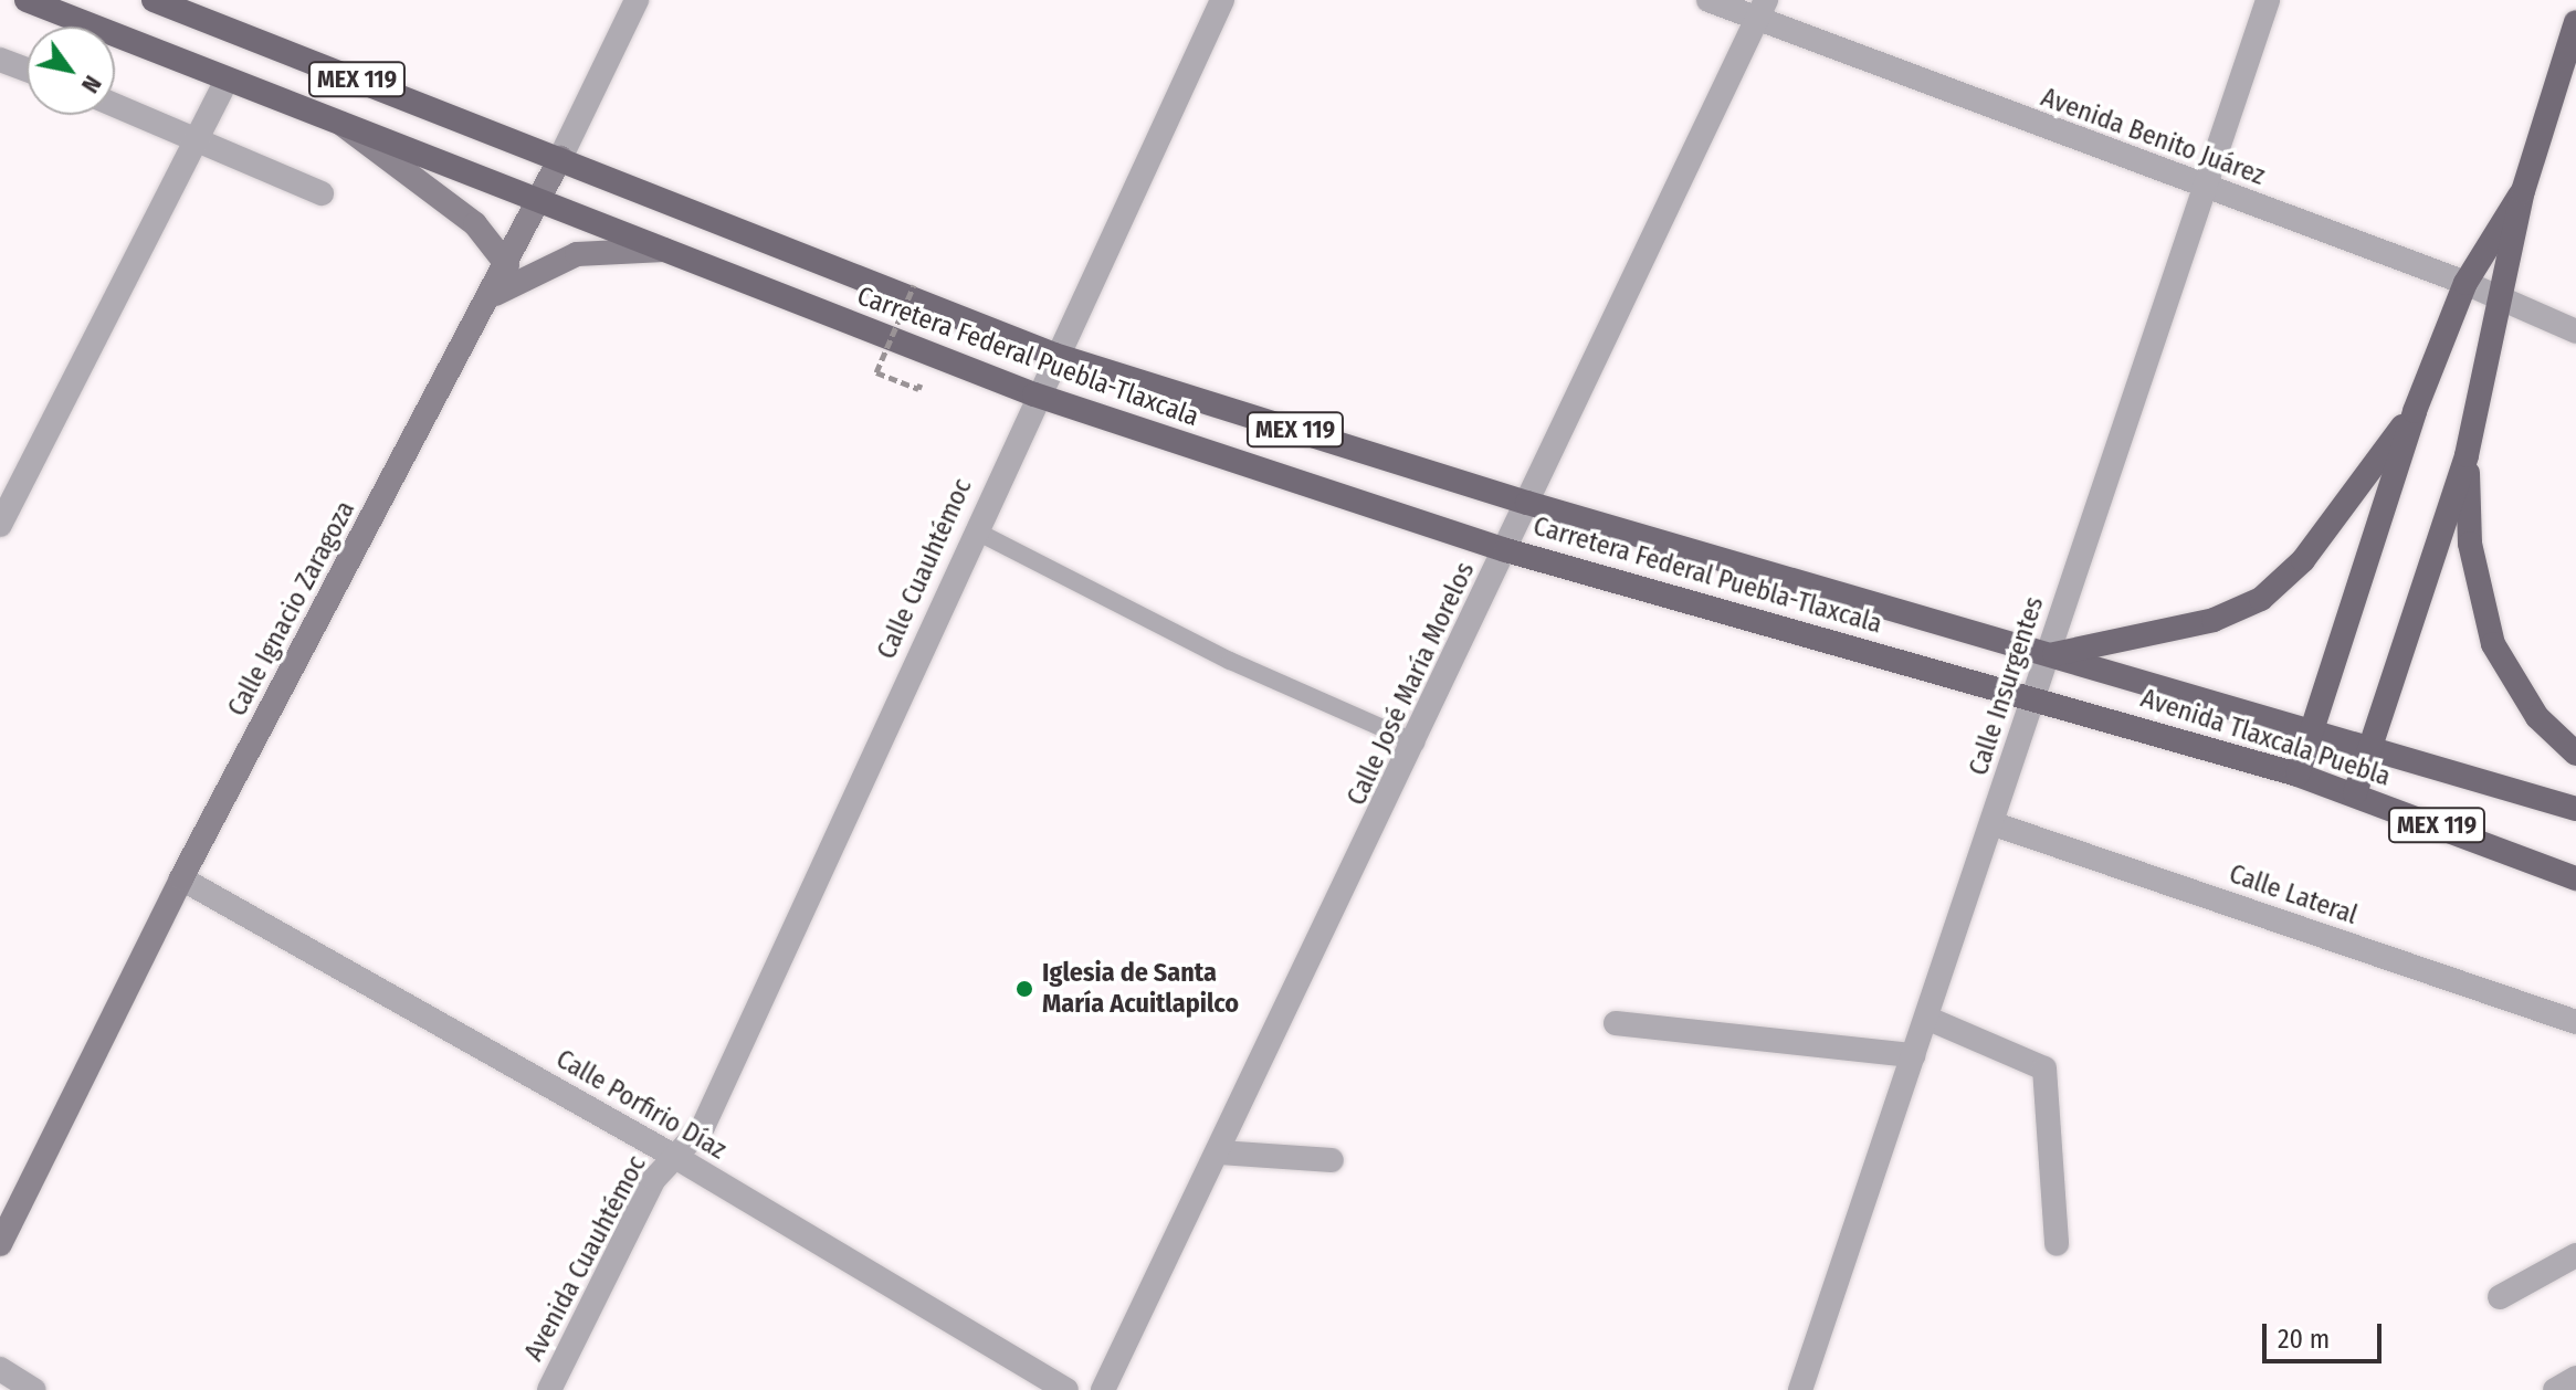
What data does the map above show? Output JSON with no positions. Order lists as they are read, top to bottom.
{
  "streets": {
    "main road": [
      "MEX 119",
      "Carretera Federal Puebla-Tlaxcala",
      "Calle Ignacio Zaragoza",
      "Avenida Tlaxcala Puebla"
    ],
    "street": [
      "Avenida Benito Juárez",
      "Calle Cuauhtémoc",
      "Calle José María Morelos",
      "Calle Insurgentes",
      "Calle Lateral",
      "Calle Porfirio Díaz",
      "Avenida Cuauhtémoc"
    ]
  },
  "crossings": [
    ["Avenida Benito Juárez", "Calle José María Morelos"],
    ["Avenida Benito Juárez", "Calle Insurgentes"],
    ["Carretera Federal Puebla-Tlaxcala", "Calle Cuauhtémoc"],
    ["Carretera Federal Puebla-Tlaxcala", "Calle Ignacio Zaragoza"],
    ["Carretera Federal Puebla-Tlaxcala", "Calle José María Morelos"],
    ["Carretera Federal Puebla-Tlaxcala", "Calle Insurgentes"],
    ["Carretera Federal Puebla-Tlaxcala", "Avenida Tlaxcala Puebla"],
    ["Calle Cuauhtémoc", "Calle Porfirio Díaz"],
    ["Calle Cuauhtémoc", "Avenida Cuauhtémoc"],
    ["Calle Ignacio Zaragoza", "Calle Porfirio Díaz"],
    ["Calle Insurgentes", "Avenida Tlaxcala Puebla"],
    ["Calle Insurgentes", "Calle Lateral"],
    ["Calle Porfirio Díaz", "Avenida Cuauhtémoc"]
  ],
  "places": ["Iglesia de Santa María Acuitlapilco"],
  "scale_bar": "20 m",
  "north": "bottom right"
}
